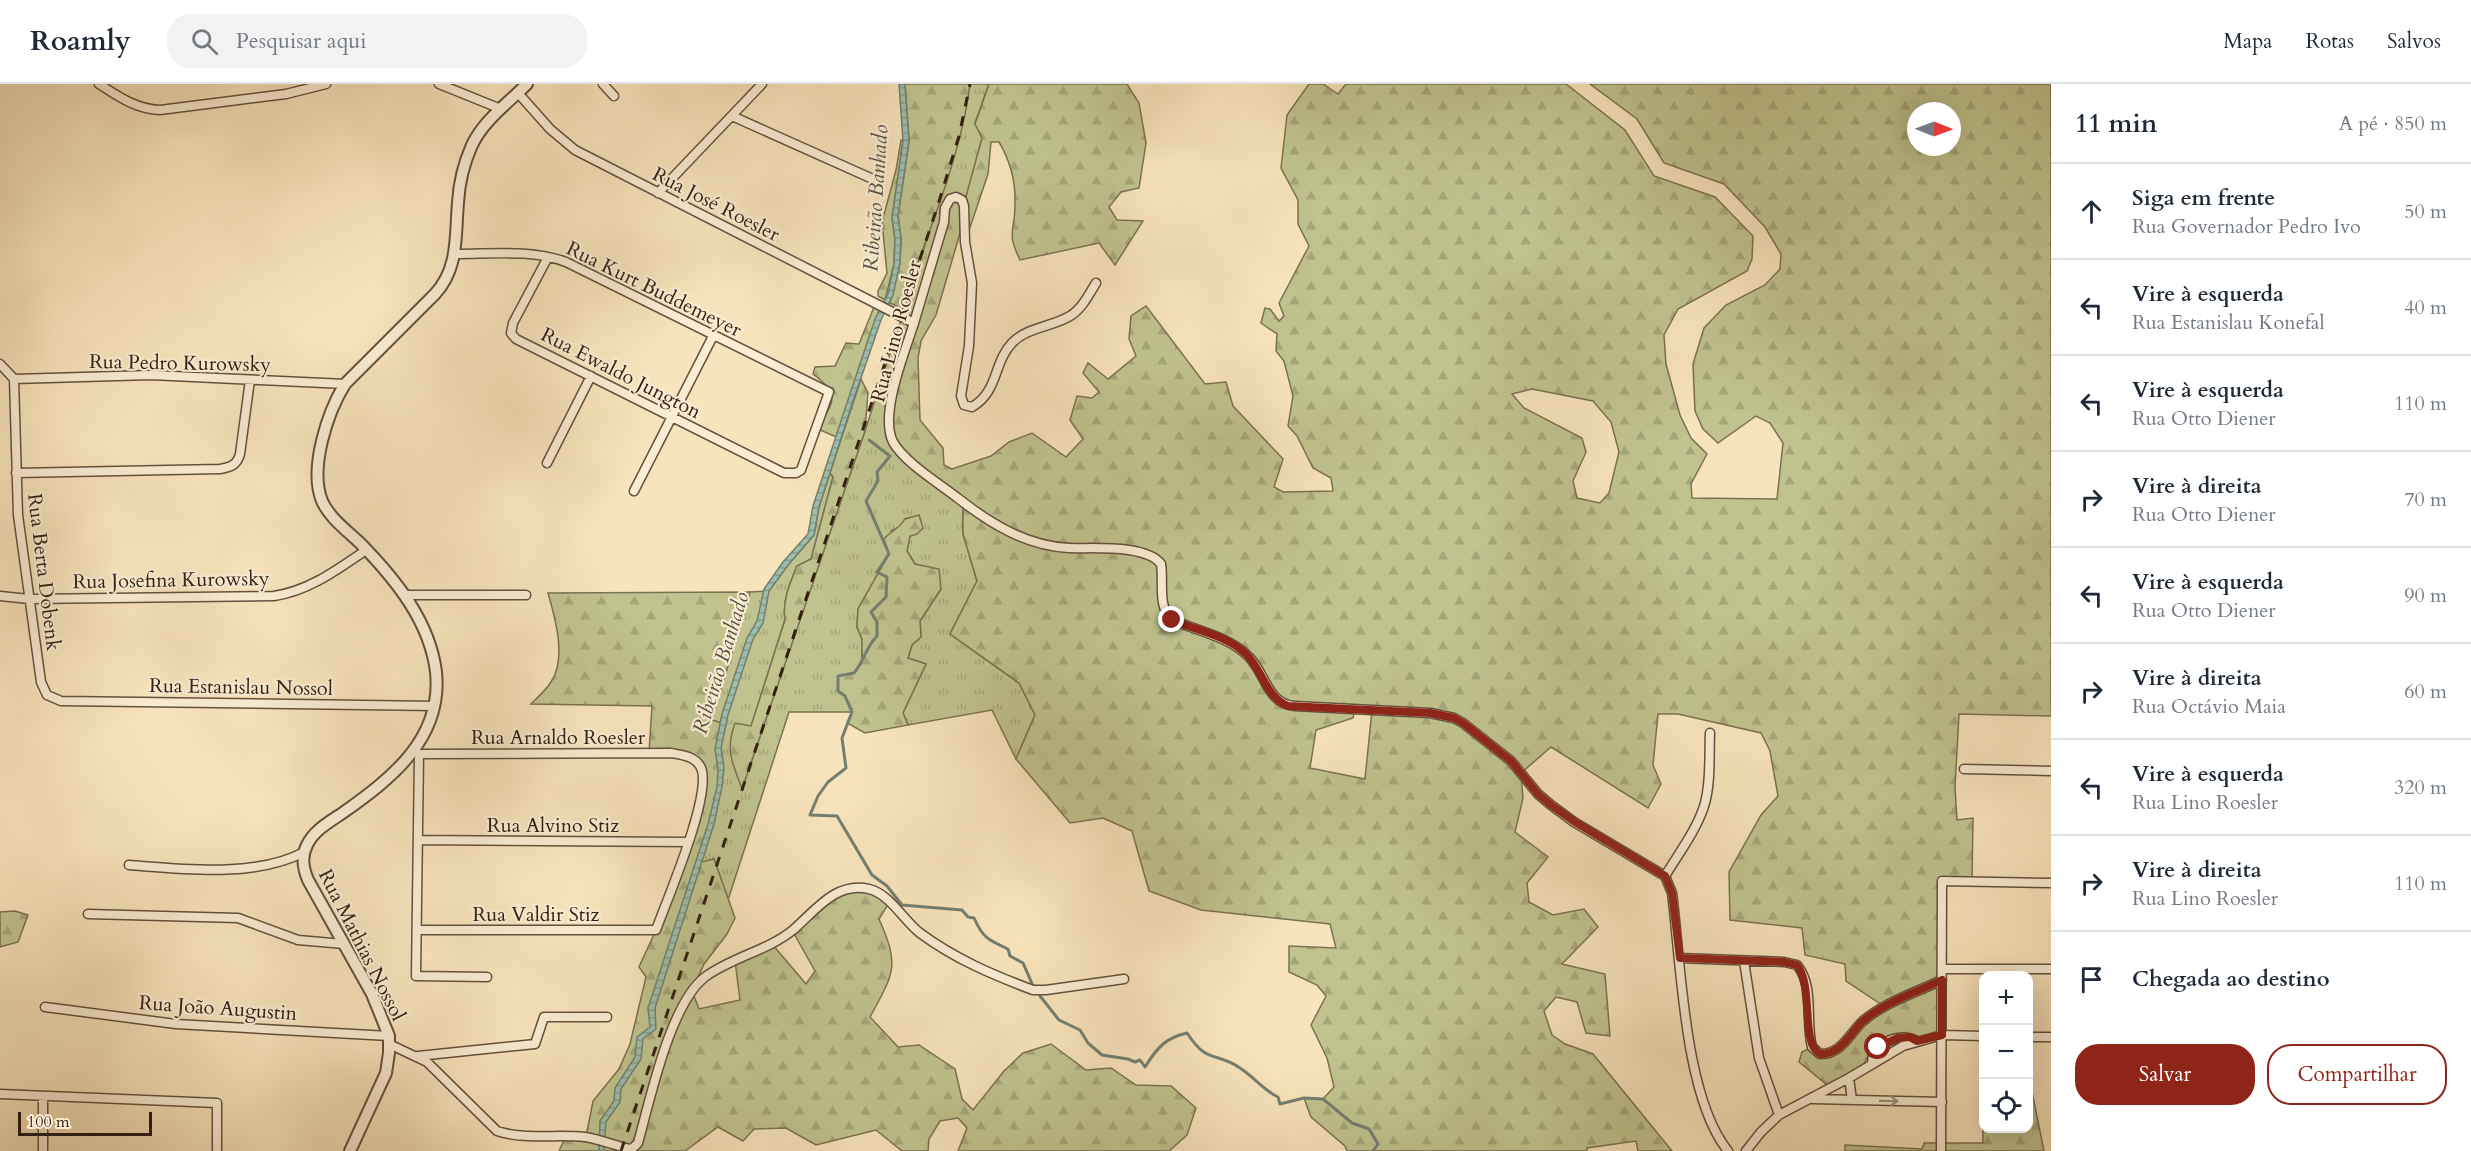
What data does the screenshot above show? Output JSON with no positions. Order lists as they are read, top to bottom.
{
  "streets": {
    "street": [
      "Rua José Roesler",
      "Rua Kurt Buddemeyer",
      "Rua Lino Roesler",
      "Rua Pedro Kurowsky",
      "Rua Ewaldo Jungton",
      "Rua Berta Dobenk",
      "Rua Josefina Kurowsky",
      "Rua Estanislau Nossol",
      "Rua Arnaldo Roesler",
      "Rua Alvino Stiz",
      "Rua Valdir Stiz",
      "Rua Mathias Nossol",
      "Rua João Augustin"
    ]
  },
  "crossings": [
    ["Rua José Roesler", "Rua Lino Roesler"],
    ["Rua José Roesler", "Rua Mathias Nossol"],
    ["Rua Kurt Buddemeyer", "Rua Ewaldo Jungton"],
    ["Rua Kurt Buddemeyer", "Rua Mathias Nossol"],
    ["Rua Pedro Kurowsky", "Rua Berta Dobenk"],
    ["Rua Pedro Kurowsky", "Rua Mathias Nossol"],
    ["Rua Berta Dobenk", "Rua Josefina Kurowsky"],
    ["Rua Berta Dobenk", "Rua Estanislau Nossol"],
    ["Rua Josefina Kurowsky", "Rua Mathias Nossol"],
    ["Rua Estanislau Nossol", "Rua Mathias Nossol"],
    ["Rua Arnaldo Roesler", "Rua Alvino Stiz"],
    ["Rua Arnaldo Roesler", "Rua Valdir Stiz"],
    ["Rua Arnaldo Roesler", "Rua Mathias Nossol"],
    ["Rua Alvino Stiz", "Rua Valdir Stiz"],
    ["Rua Mathias Nossol", "Rua João Augustin"]
  ],
  "water": ["Ribeirão Banhado"],
  "scale_bar": "100 m",
  "north": "right",
  "page": {
    "header": "Roamly",
    "search": "Pesquisar aqui",
    "nav": ["Mapa", "Rotas", "Salvos"],
    "heading": ["11 min", "A pé · 850 m"],
    "list": [
      ["Siga em frente", "Rua Governador Pedro Ivo", "50 m"],
      ["Vire à esquerda", "Rua Estanislau Konefal", "40 m"],
      ["Vire à esquerda", "Rua Otto Diener", "110 m"],
      ["Vire à direita", "Rua Otto Diener", "70 m"],
      ["Vire à esquerda", "Rua Otto Diener", "90 m"],
      ["Vire à direita", "Rua Octávio Maia", "60 m"],
      ["Vire à esquerda", "Rua Lino Roesler", "320 m"],
      ["Vire à direita", "Rua Lino Roesler", "110 m"],
      "Chegada ao destino"
    ],
    "map_buttons": ["+", "−"],
    "buttons": ["Salvar", "Compartilhar"],
    "scale": "100 m"
  }
}
